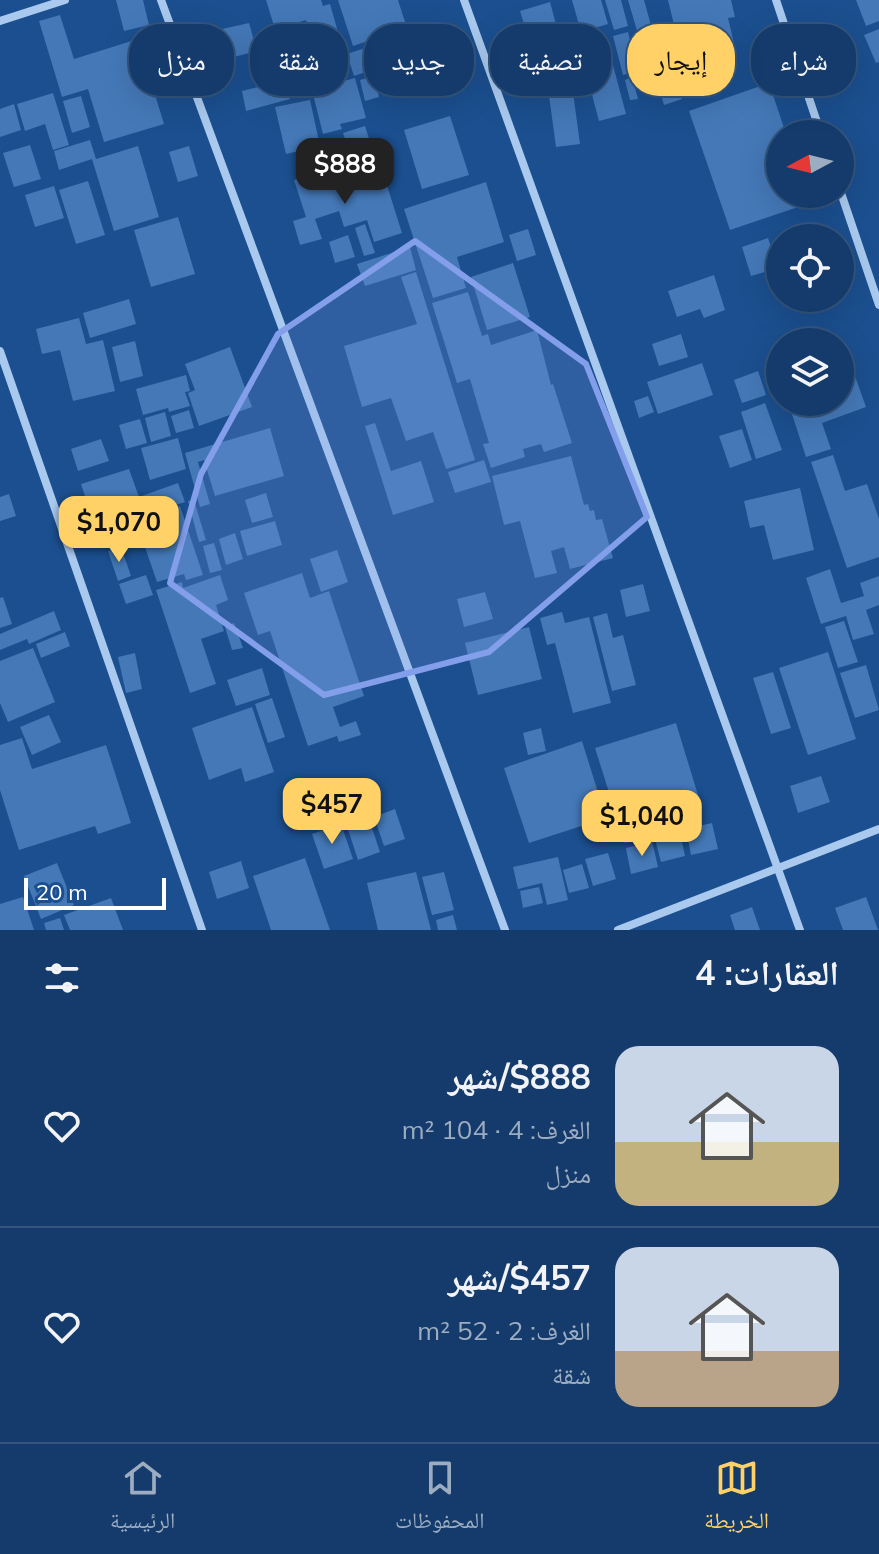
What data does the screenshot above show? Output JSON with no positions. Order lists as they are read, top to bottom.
{
  "scale_bar": "20 m",
  "north": "left",
  "page": {
    "chip": [
      "شراء",
      "إيجار",
      "تصفية",
      "جديد",
      "شقة",
      "منزل"
    ],
    "price": [
      "$888",
      "$1,070",
      "$457",
      "$1,040"
    ],
    "scale": "20 m",
    "heading": "العقارات: 4",
    "list": [
      {
        "name": "$888/شهر",
        "note": "الغرف: 4 · 104 m² · منزل"
      },
      {
        "name": "$457/شهر",
        "note": "الغرف: 2 · 52 m² · شقة"
      }
    ],
    "tabs": ["الخريطة", "المحفوظات", "الرئيسية"]
  }
}
